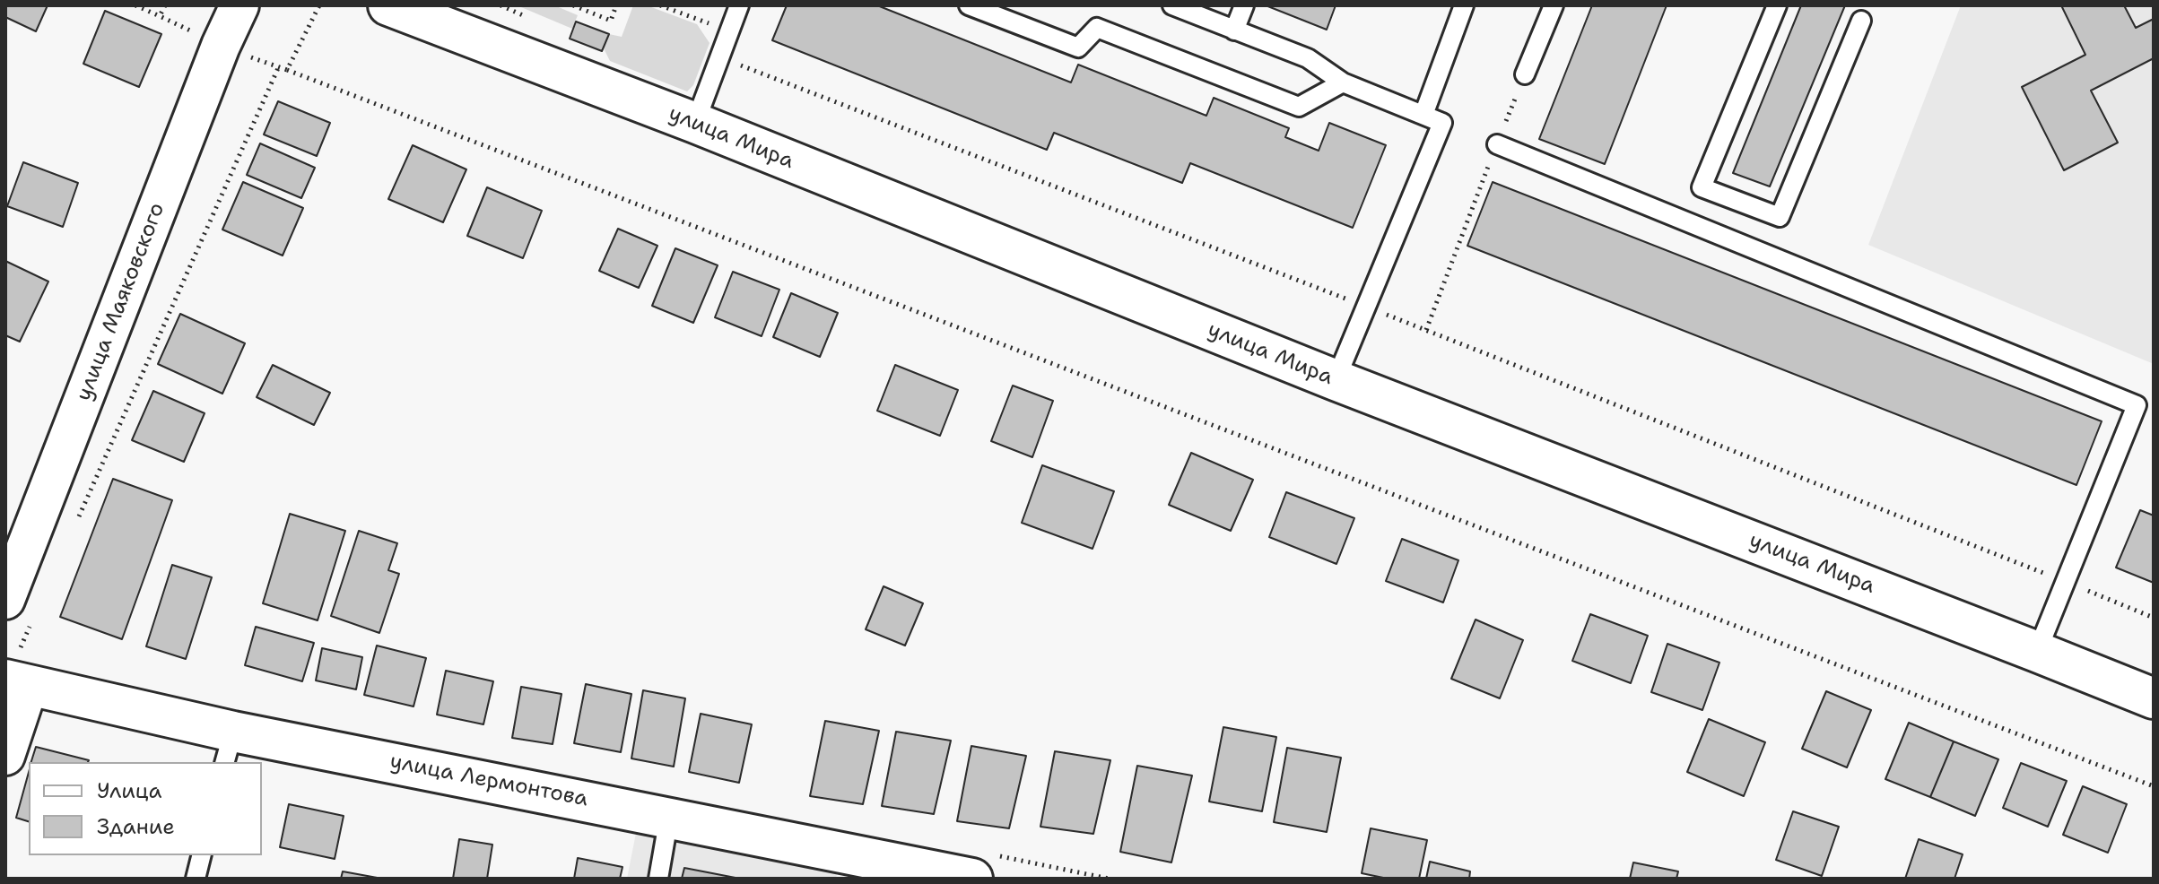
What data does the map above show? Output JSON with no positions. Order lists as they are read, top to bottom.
{
  "streets": {
    "main road": ["улица Мира", "улица Лермонтова"],
    "street": ["улица Маяковского"]
  },
  "legend": ["Улица", "Здание"]
}
